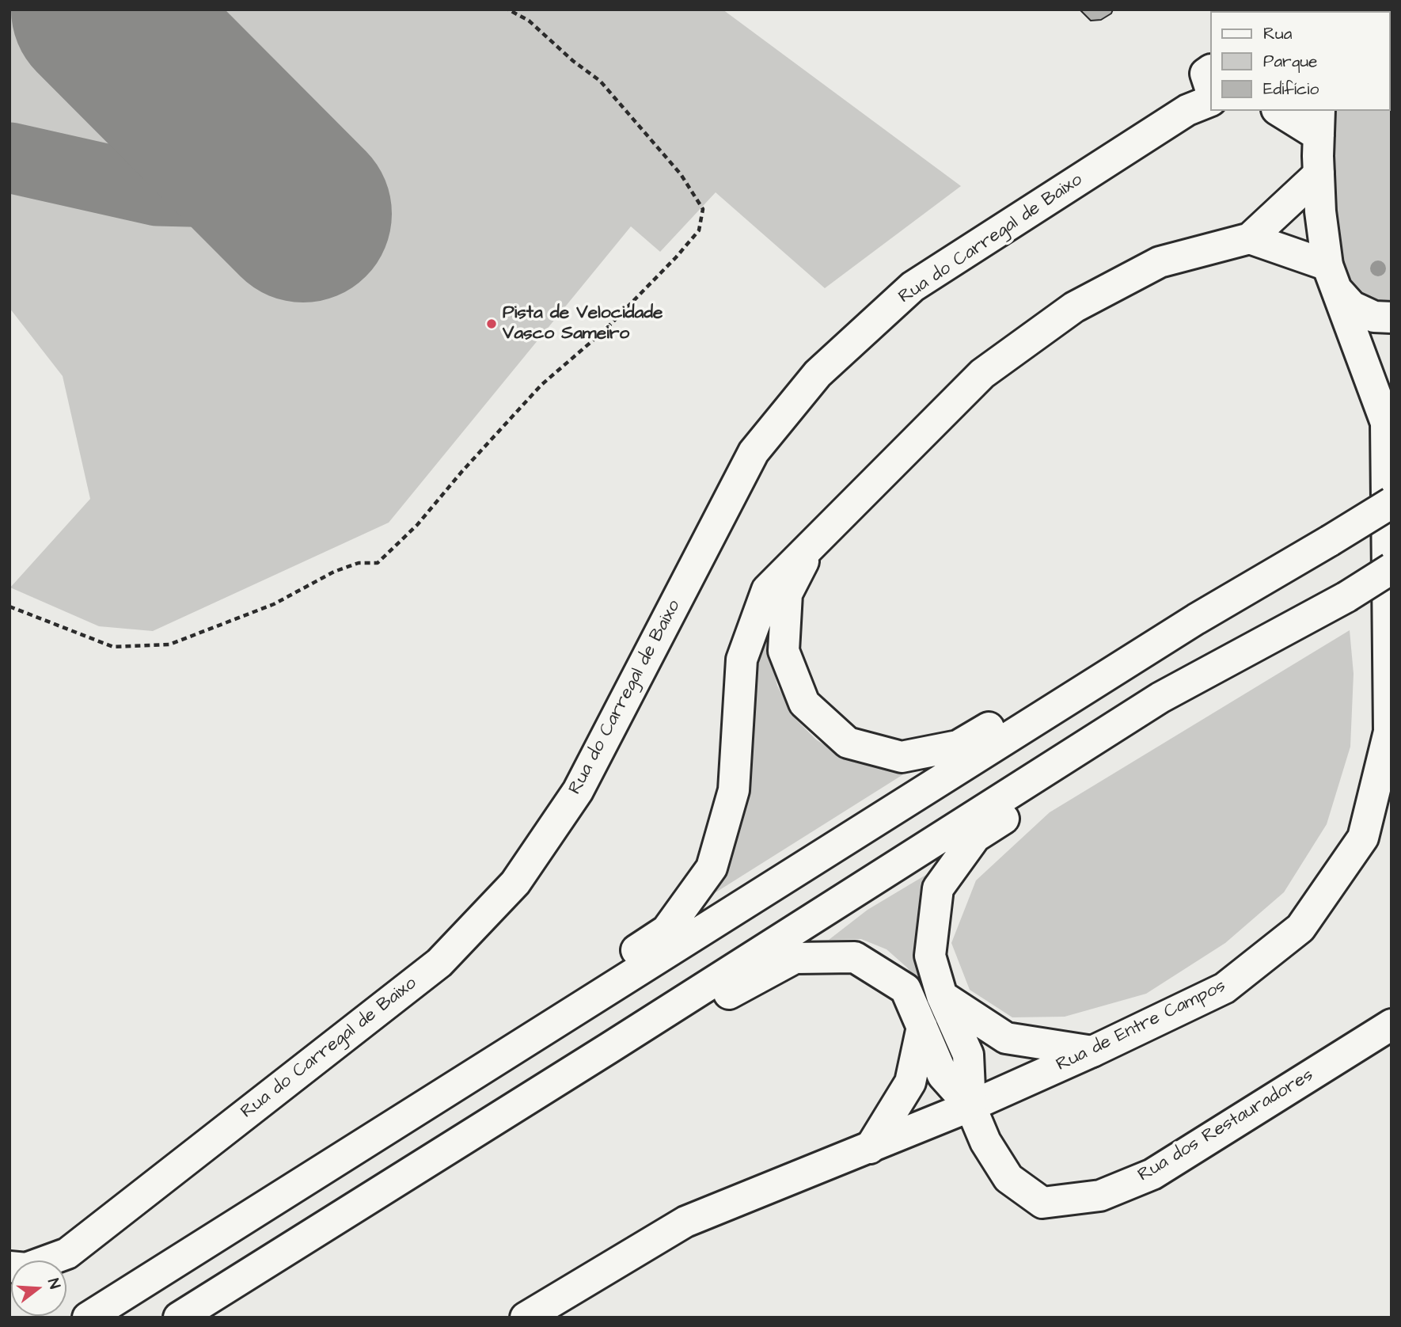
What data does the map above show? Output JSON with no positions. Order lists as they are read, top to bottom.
{
  "streets": {
    "main road": ["Rua do Carregal de Baixo", "Rua de Entre Campos", "Rua dos Restauradores"]
  },
  "crossings": [
    ["Rua de Entre Campos", "Rua dos Restauradores"]
  ],
  "places": ["Pista de Velocidade Vasco Sameiro"],
  "legend": ["Rua", "Parque", "Edifício"],
  "north": "right"
}
